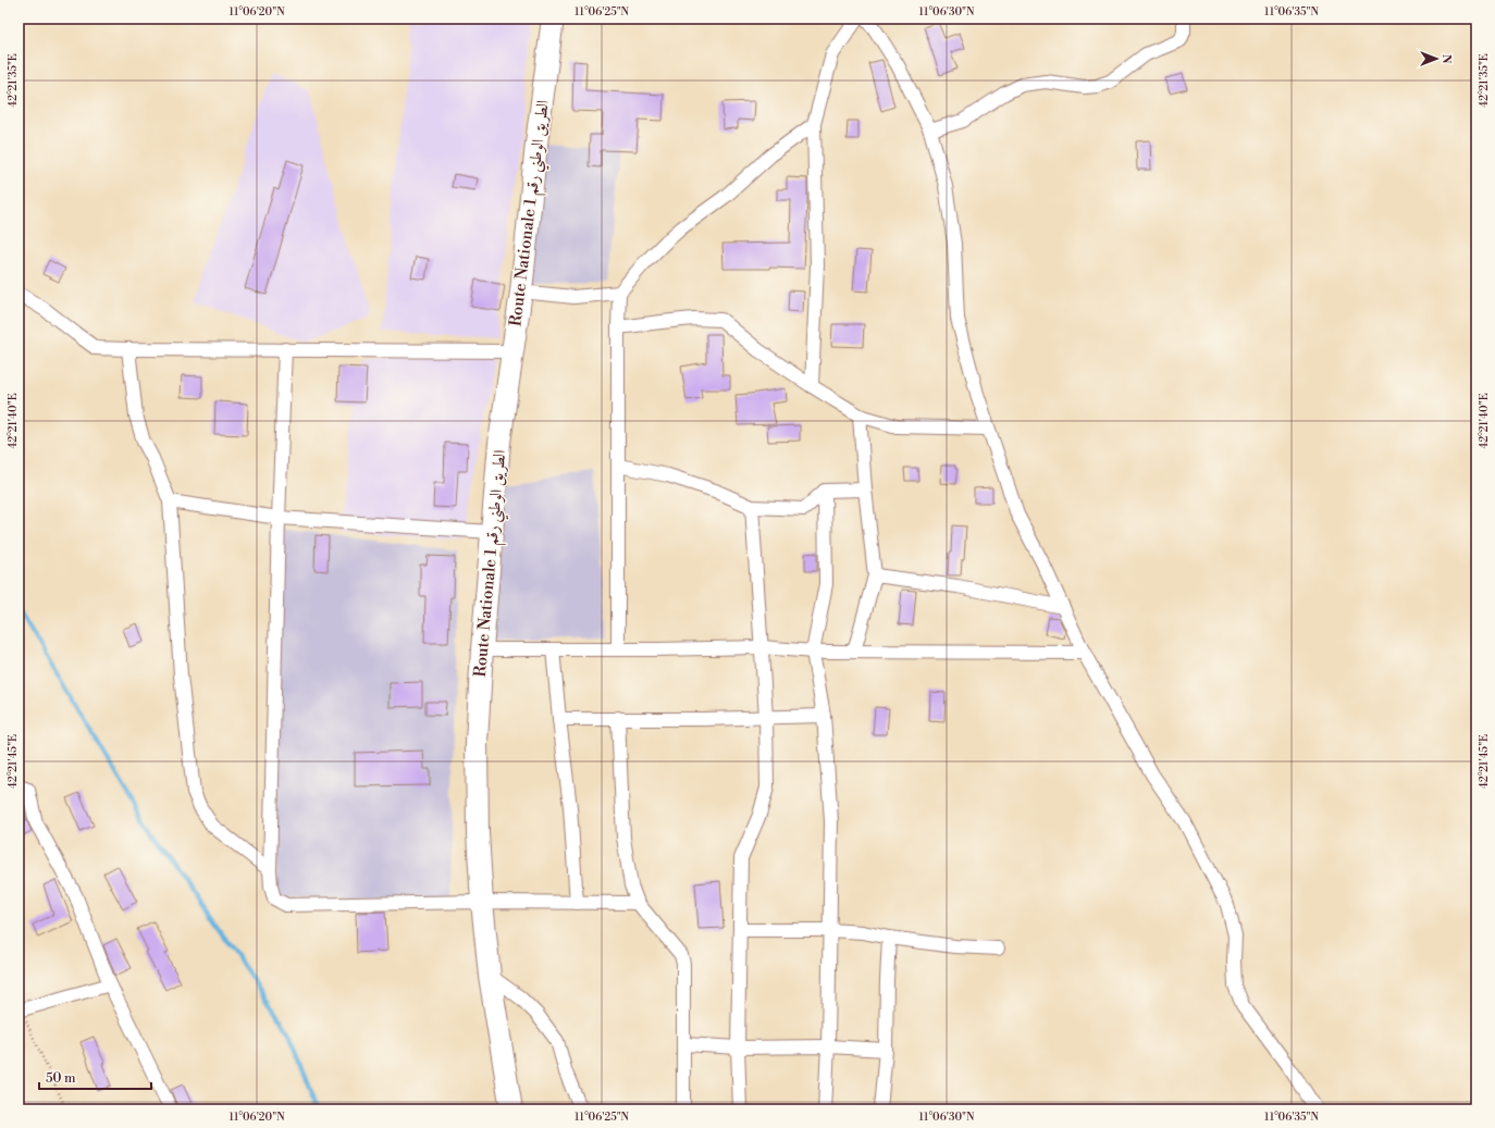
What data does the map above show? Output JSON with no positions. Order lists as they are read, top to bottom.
{
  "streets": {
    "highway": ["Route Nationale الطريق الوطني رقم 1"]
  },
  "scale_bar": "50 m",
  "north": "right",
  "coordinates": [
    "11°06'20\"N",
    "11°06'25\"N",
    "11°06'30\"N",
    "11°06'35\"N",
    "42°21'35\"E",
    "42°21'40\"E",
    "42°21'45\"E"
  ]
}
